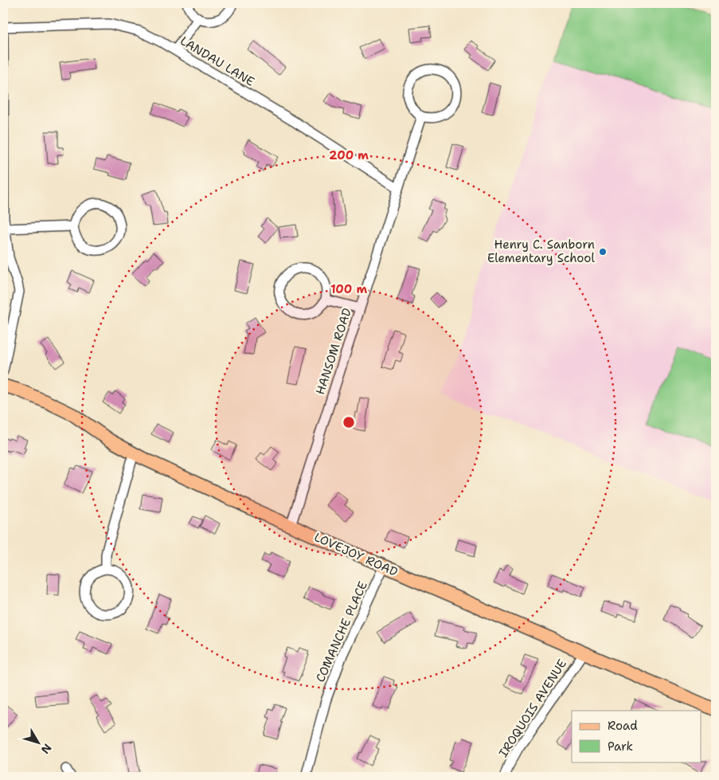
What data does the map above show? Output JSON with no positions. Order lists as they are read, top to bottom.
{
  "streets": {
    "main road": ["LOVEJOY ROAD"],
    "street": [
      "LANDAU LANE",
      "HANSOM ROAD",
      "COMANCHE PLACE",
      "IROQUOIS AVENUE"
    ]
  },
  "crossings": [
    ["LANDAU LANE", "HANSOM ROAD"],
    ["HANSOM ROAD", "LOVEJOY ROAD"],
    ["LOVEJOY ROAD", "COMANCHE PLACE"],
    ["LOVEJOY ROAD", "IROQUOIS AVENUE"]
  ],
  "places": ["Henry C. Sanborn Elementary School"],
  "legend": ["Road", "Park"],
  "north": "bottom right",
  "rings": ["200 m", "100 m"]
}
